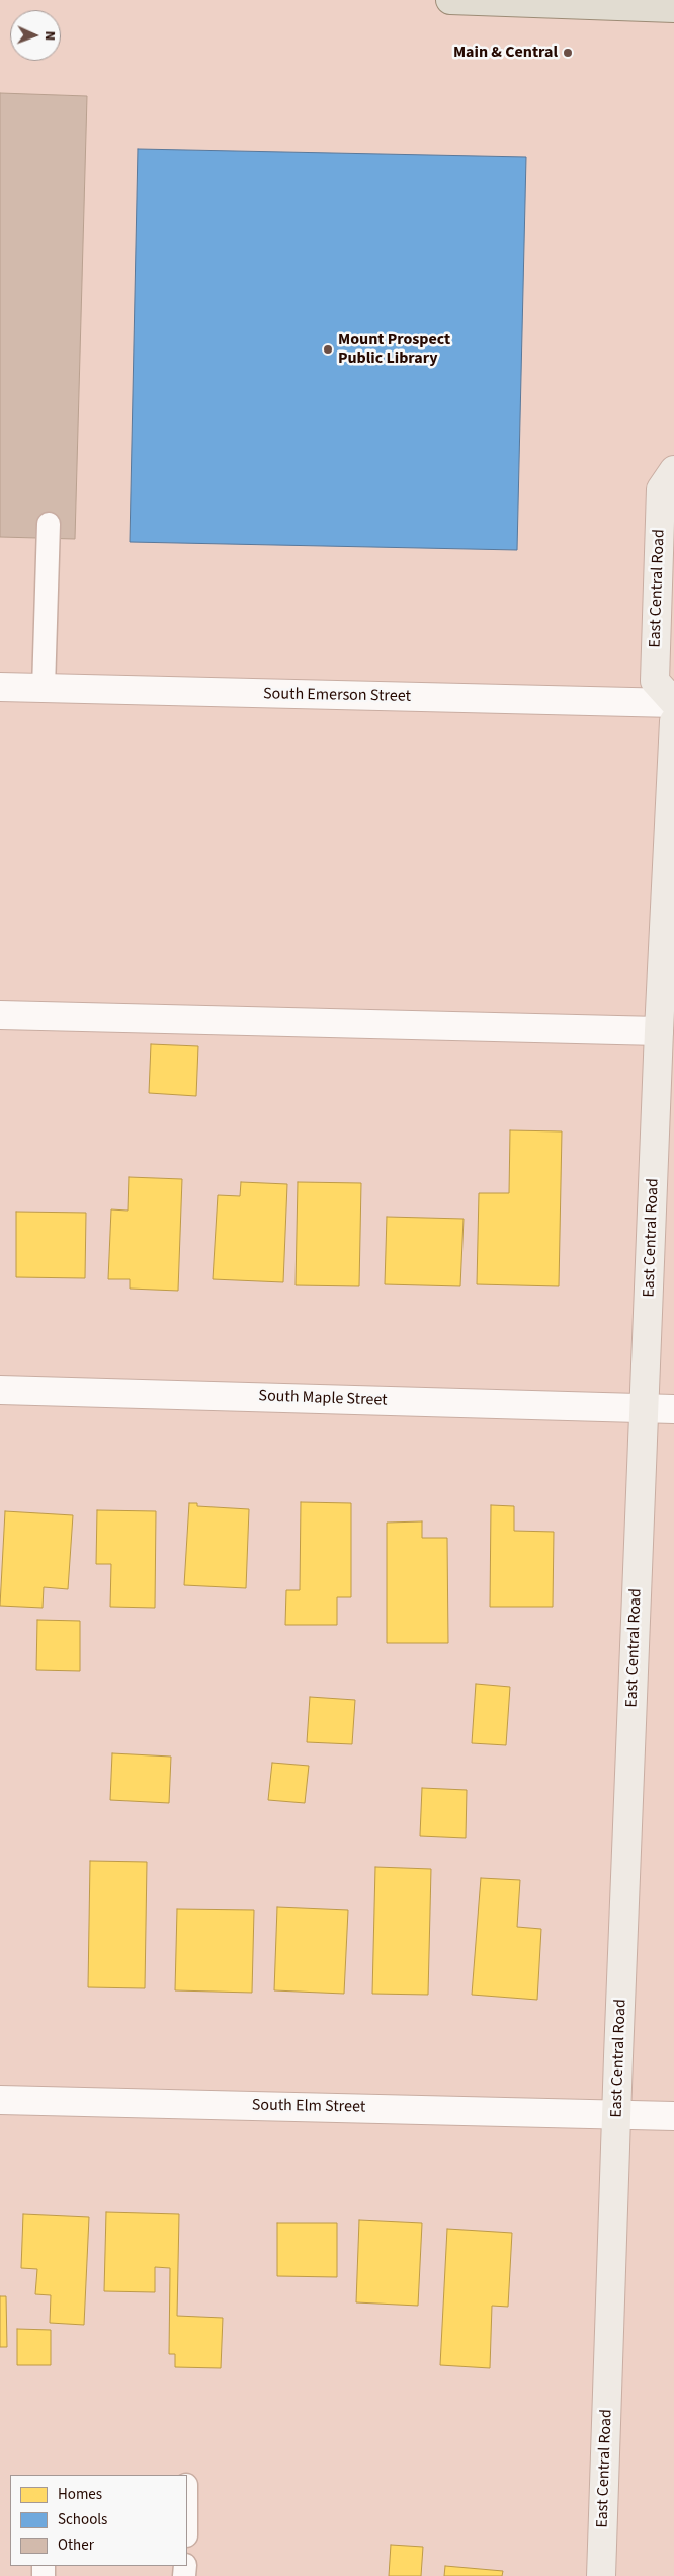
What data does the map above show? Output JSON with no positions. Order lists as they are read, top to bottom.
{
  "streets": {
    "main road": ["East Central Road"],
    "street": ["South Emerson Street", "South Maple Street", "South Elm Street"]
  },
  "crossings": [
    ["East Central Road", "South Emerson Street"],
    ["East Central Road", "South Maple Street"],
    ["East Central Road", "South Elm Street"]
  ],
  "places": ["Main & Central", "Mount Prospect Public Library"],
  "legend": ["Homes", "Schools", "Other"],
  "north": "right"
}
